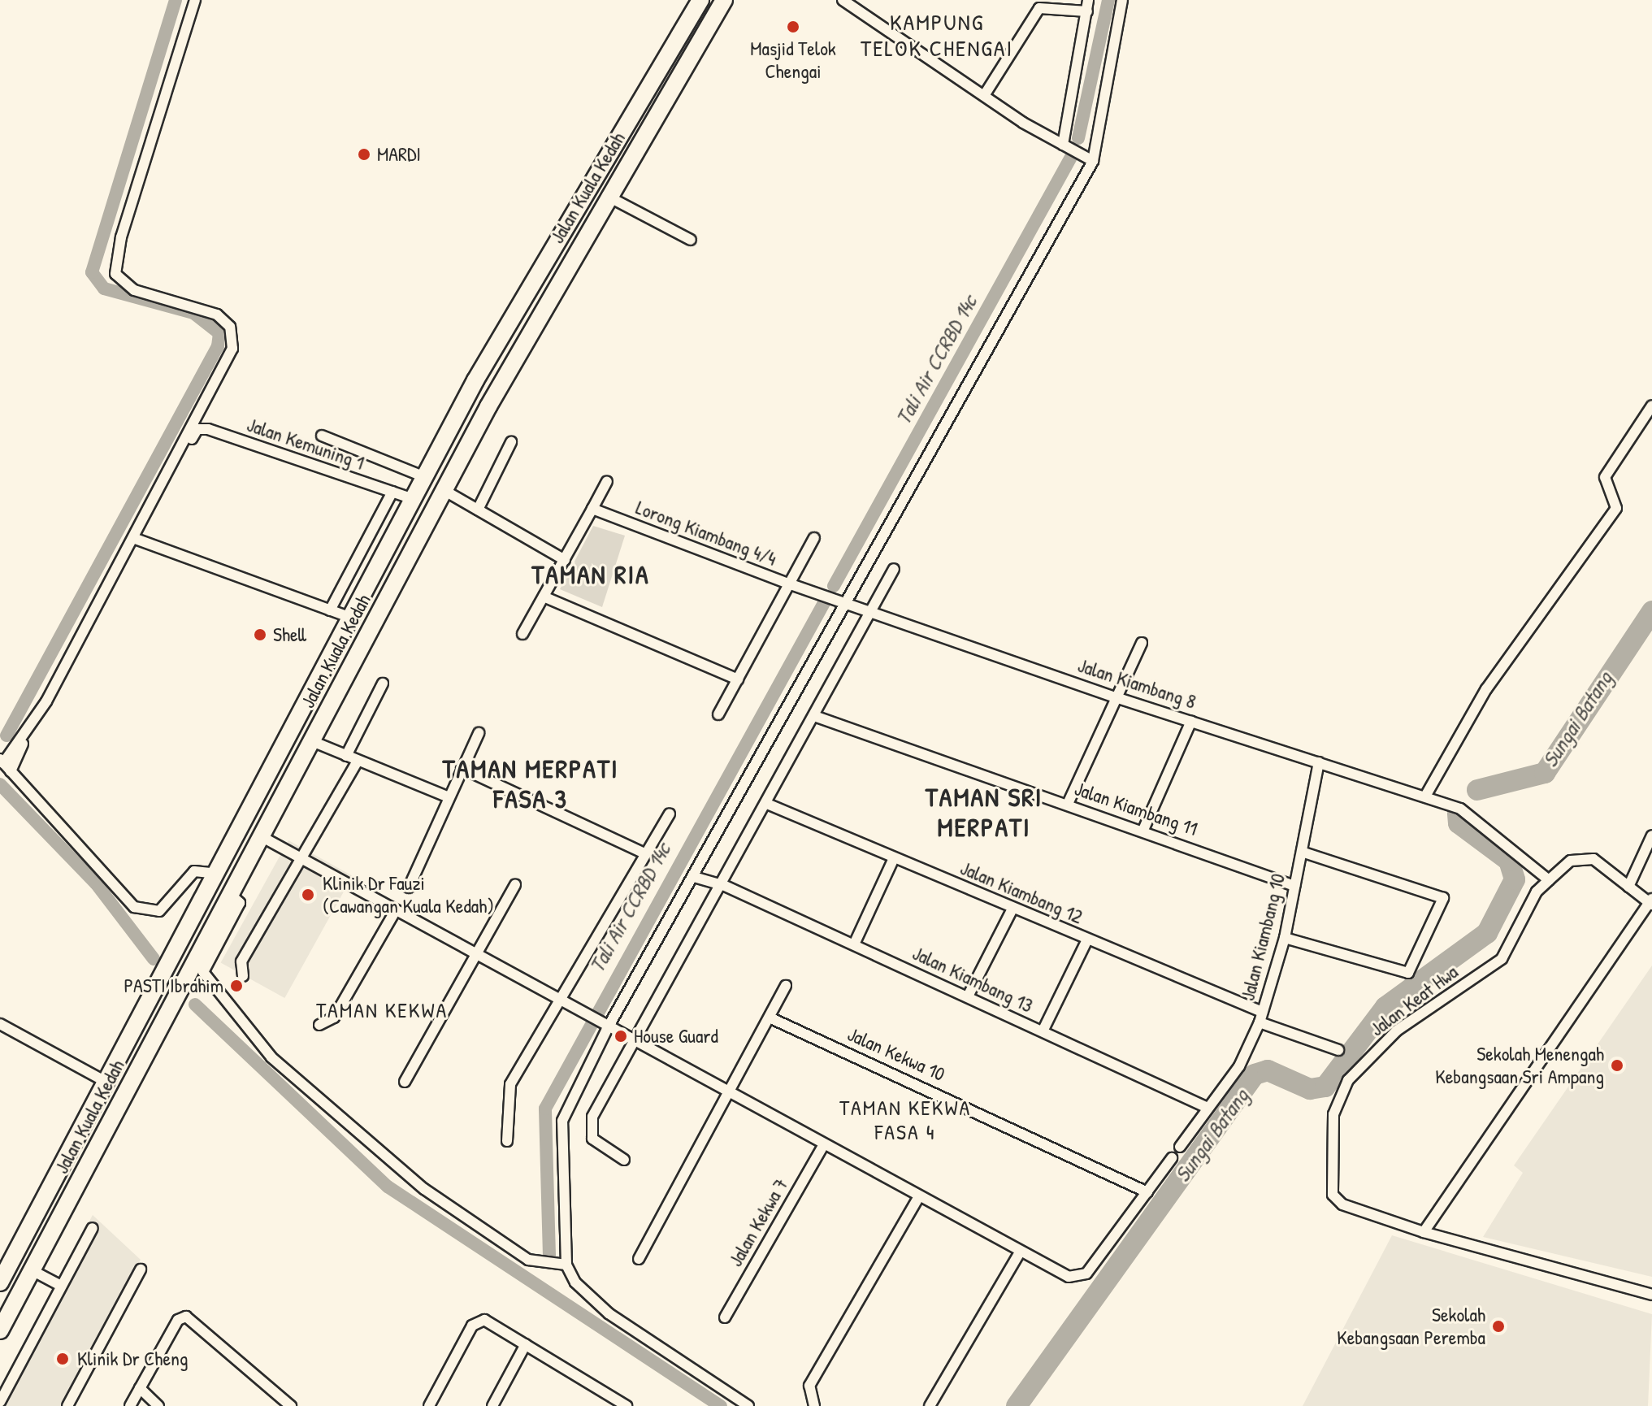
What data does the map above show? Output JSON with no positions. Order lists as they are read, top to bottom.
{
  "streets": {
    "main road": ["Jalan Kuala Kedah"],
    "street": [
      "Jalan Kemuning 1",
      "Lorong Kiambang 4/4",
      "Jalan Kiambang 8",
      "Jalan Kiambang 11",
      "Jalan Kiambang 12",
      "Jalan Kiambang 10",
      "Jalan Kiambang 13",
      "Jalan Keat Hwa",
      "Jalan Kekwa 10",
      "Jalan Kekwa 7"
    ]
  },
  "crossings": [
    ["Jalan Kuala Kedah", "Jalan Kemuning 1"],
    ["Lorong Kiambang 4/4", "Jalan Kiambang 8"],
    ["Jalan Kiambang 8", "Jalan Kiambang 10"],
    ["Jalan Kiambang 8", "Jalan Keat Hwa"],
    ["Jalan Kiambang 11", "Jalan Kiambang 10"],
    ["Jalan Kiambang 12", "Jalan Kiambang 10"],
    ["Jalan Kiambang 10", "Jalan Kiambang 13"]
  ],
  "districts": [
    "KAMPUNG TELOK CHENGAI",
    "TAMAN RIA",
    "TAMAN MERPATI FASA 3",
    "TAMAN SRI MERPATI",
    "TAMAN KEKWA",
    "TAMAN KEKWA FASA 4"
  ],
  "water": ["Tali Air CCRBD 14c", "Sungai Batang"],
  "places": [
    "Masjid Telok Chengai",
    "MARDI",
    "Shell",
    "Klinik Dr Fauzi (Cawangan Kuala Kedah)",
    "PASTI Ibrahim",
    "House Guard",
    "Sekolah Menengah Kebangsaan Sri Ampang",
    "Sekolah Kebangsaan Peremba",
    "Klinik Dr Cheng"
  ]
}
